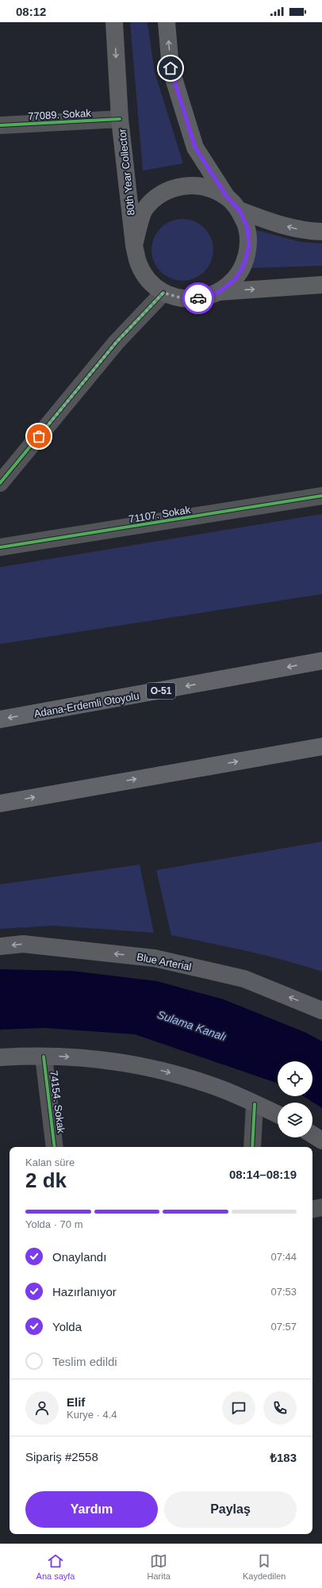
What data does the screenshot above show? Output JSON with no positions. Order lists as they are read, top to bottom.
{
  "streets": {
    "highway": ["O-51", "Adana-Erdemli Otoyolu"],
    "main road": ["80th Year Collector", "Blue Arterial"],
    "street": ["77089. Sokak", "71107. Sokak", "74154. Sokak"]
  },
  "crossings": [
    ["77089. Sokak", "80th Year Collector"]
  ],
  "water": ["Sulama Kanalı"],
  "page": {
    "status": "08:12",
    "heading": ["2 dk", "Kalan süre", "08:14–08:19"],
    "panel": [
      "Elif",
      "Kurye · 4.4",
      "Sipariş #2558",
      "₺183"
    ],
    "bar": "Yolda · 70 m",
    "list": [
      ["Onaylandı", "07:44"],
      ["Hazırlanıyor", "07:53"],
      ["Yolda", "07:57"],
      "Teslim edildi"
    ],
    "buttons": ["Yardım", "Paylaş"],
    "tabs": ["Ana sayfa", "Harita", "Kaydedilen"]
  }
}
